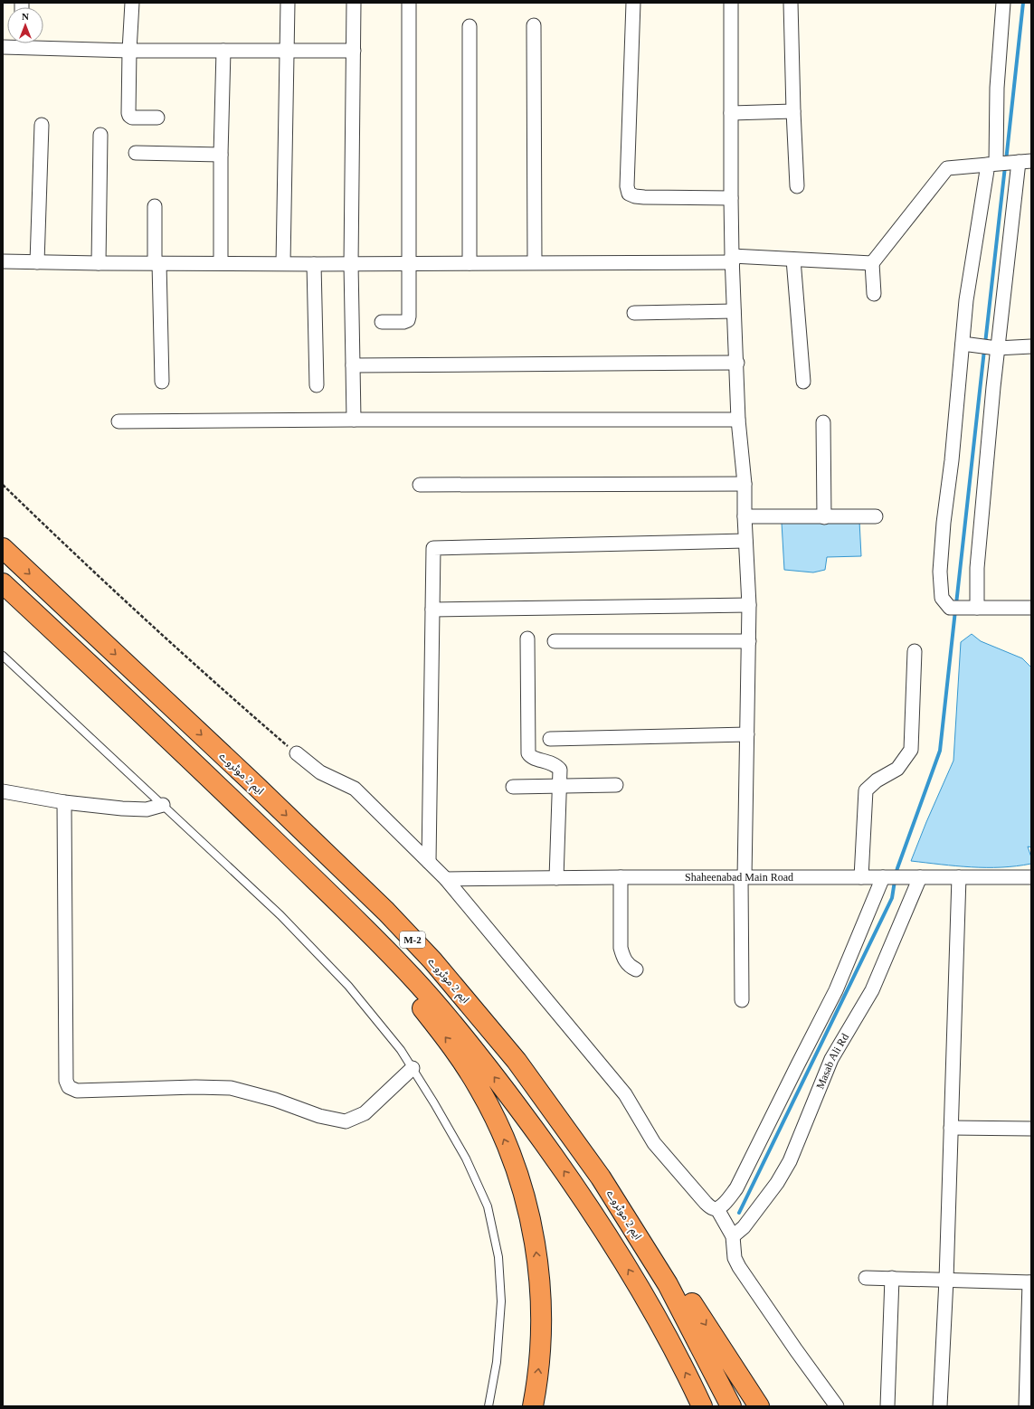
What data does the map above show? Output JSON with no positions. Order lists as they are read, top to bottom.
{
  "streets": {
    "highway": ["ایم 2 موٹروے", "M-2"],
    "street": ["Shaheenabad Main Road", "Masab Ali Rd"]
  },
  "crossings": [
    ["Shaheenabad Main Road", "Masab Ali Rd"]
  ],
  "north": "top"
}
